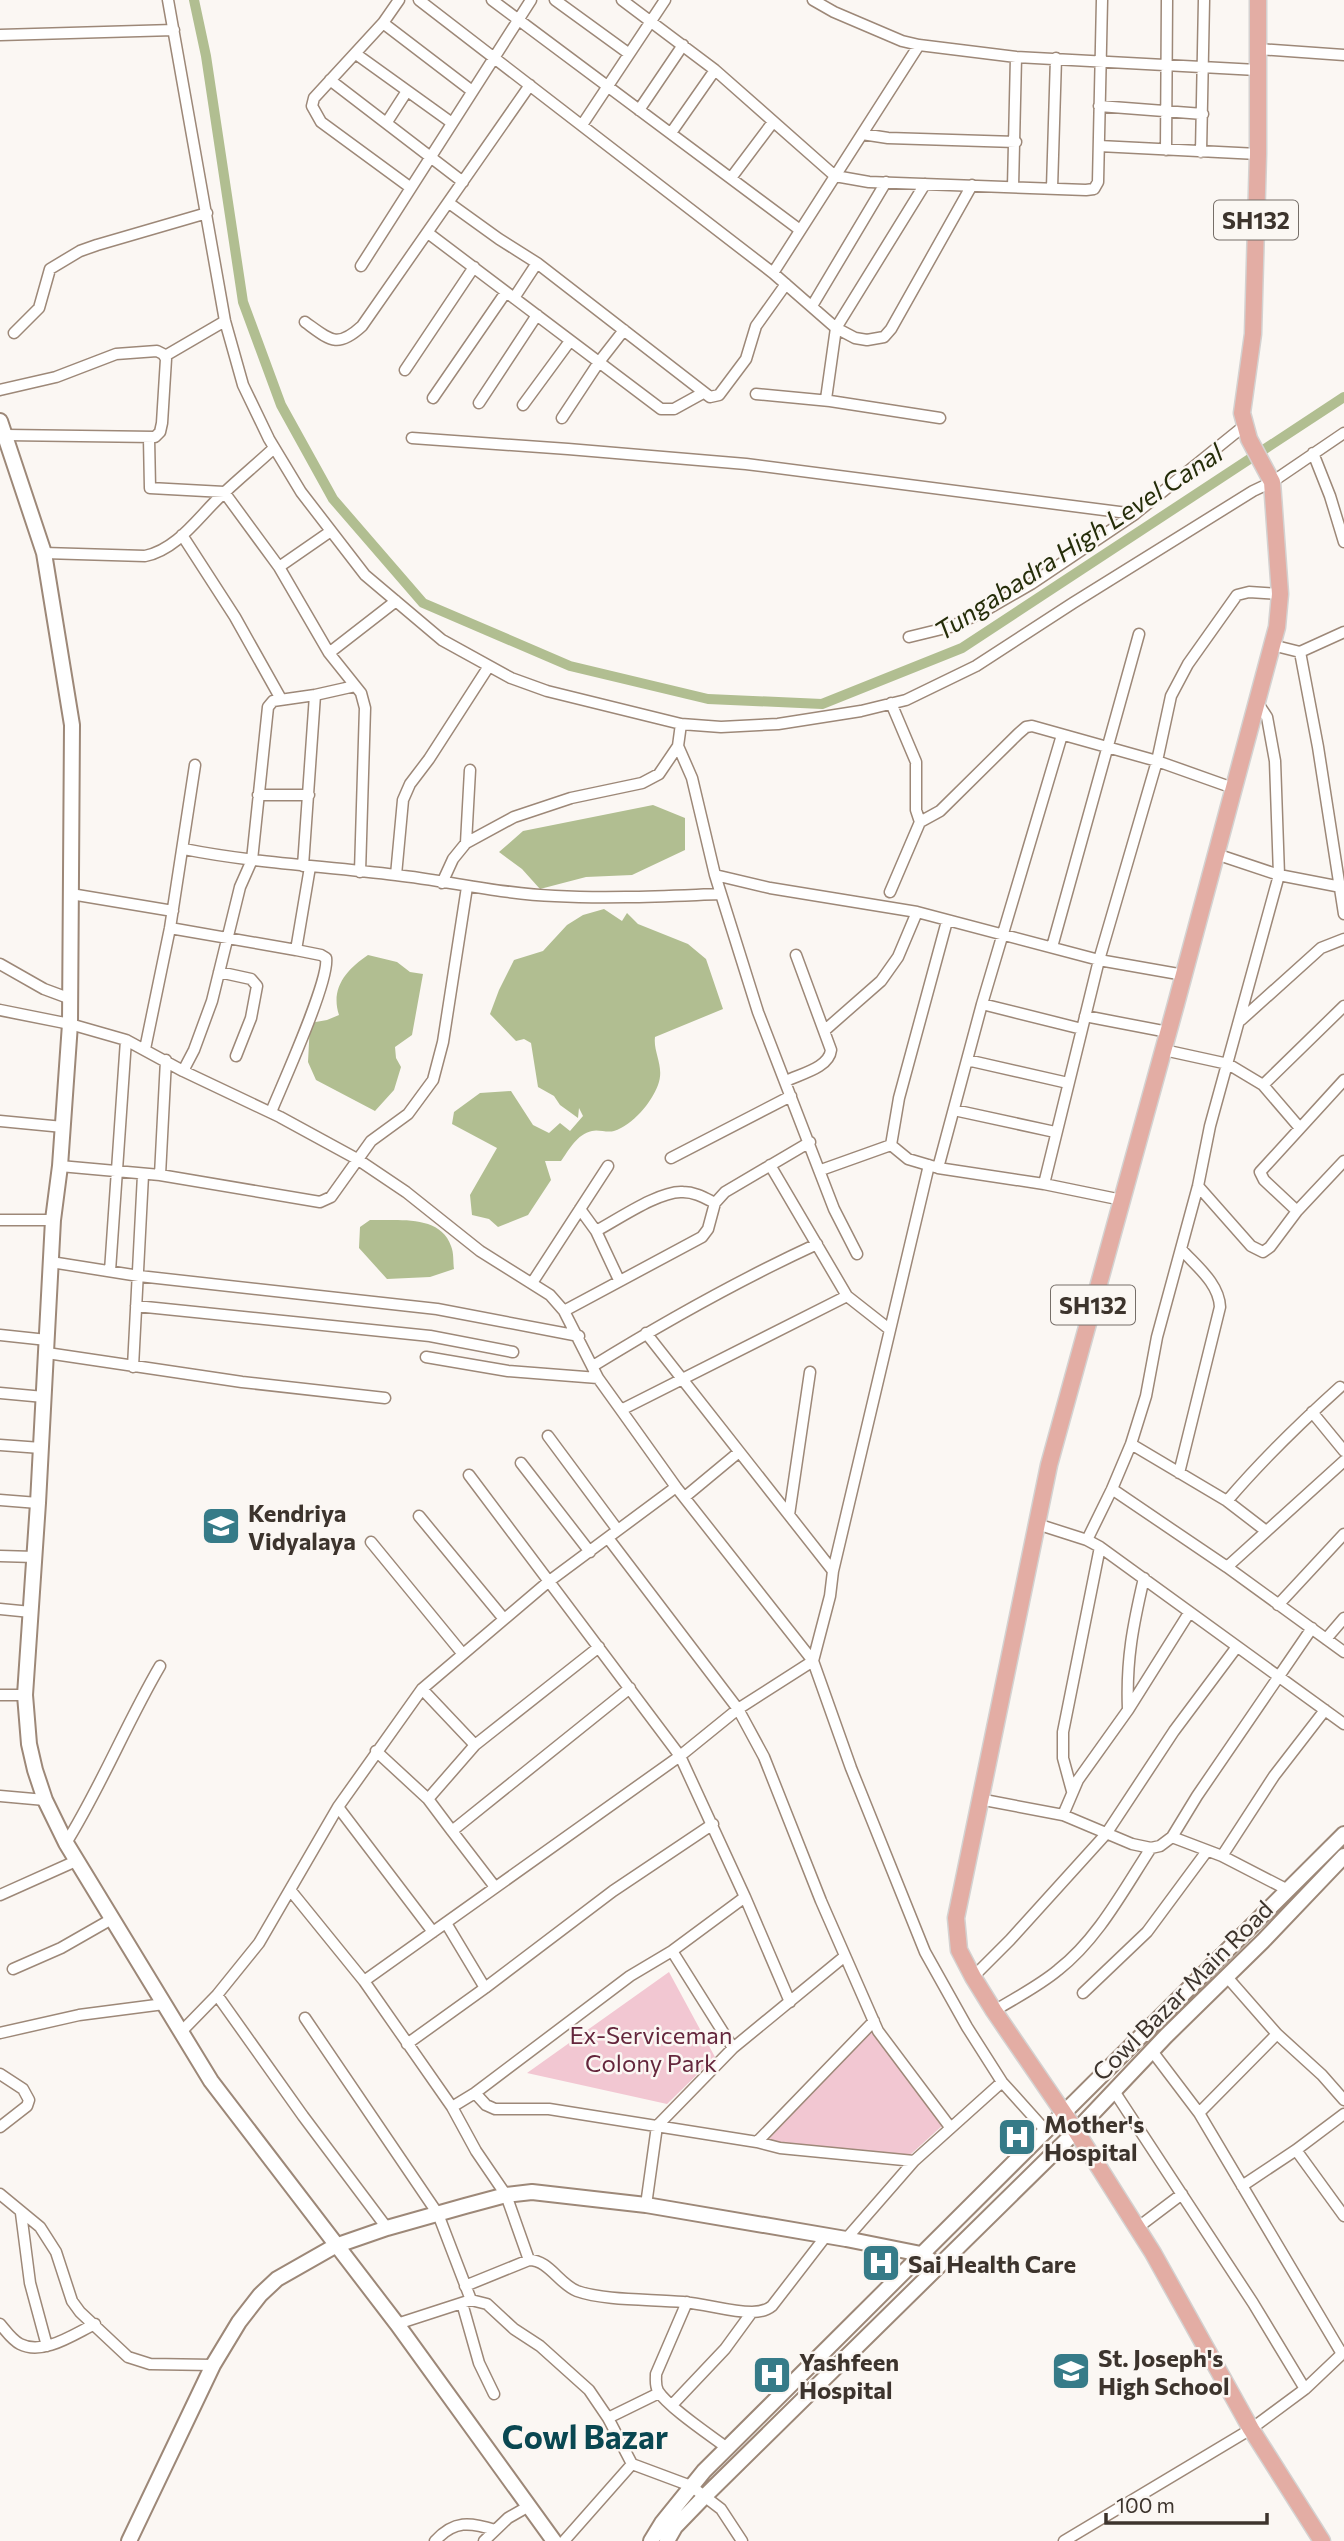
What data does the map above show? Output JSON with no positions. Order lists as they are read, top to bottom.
{
  "streets": {
    "main road": ["SH132"],
    "street": ["Cowl Bazar Main Road"]
  },
  "crossings": [
    ["SH132", "Cowl Bazar Main Road"]
  ],
  "districts": ["Cowl Bazar"],
  "water": ["Tungabadra High Level Canal"],
  "parks": ["Ex-Serviceman Colony Park"],
  "places": {
    "school or university": ["Kendriya Vidyalaya", "St. Joseph's High School"],
    "hospital": ["Mother's Hospital", "Sai Health Care", "Yashfeen Hospital"]
  },
  "scale_bar": "100 m"
}
